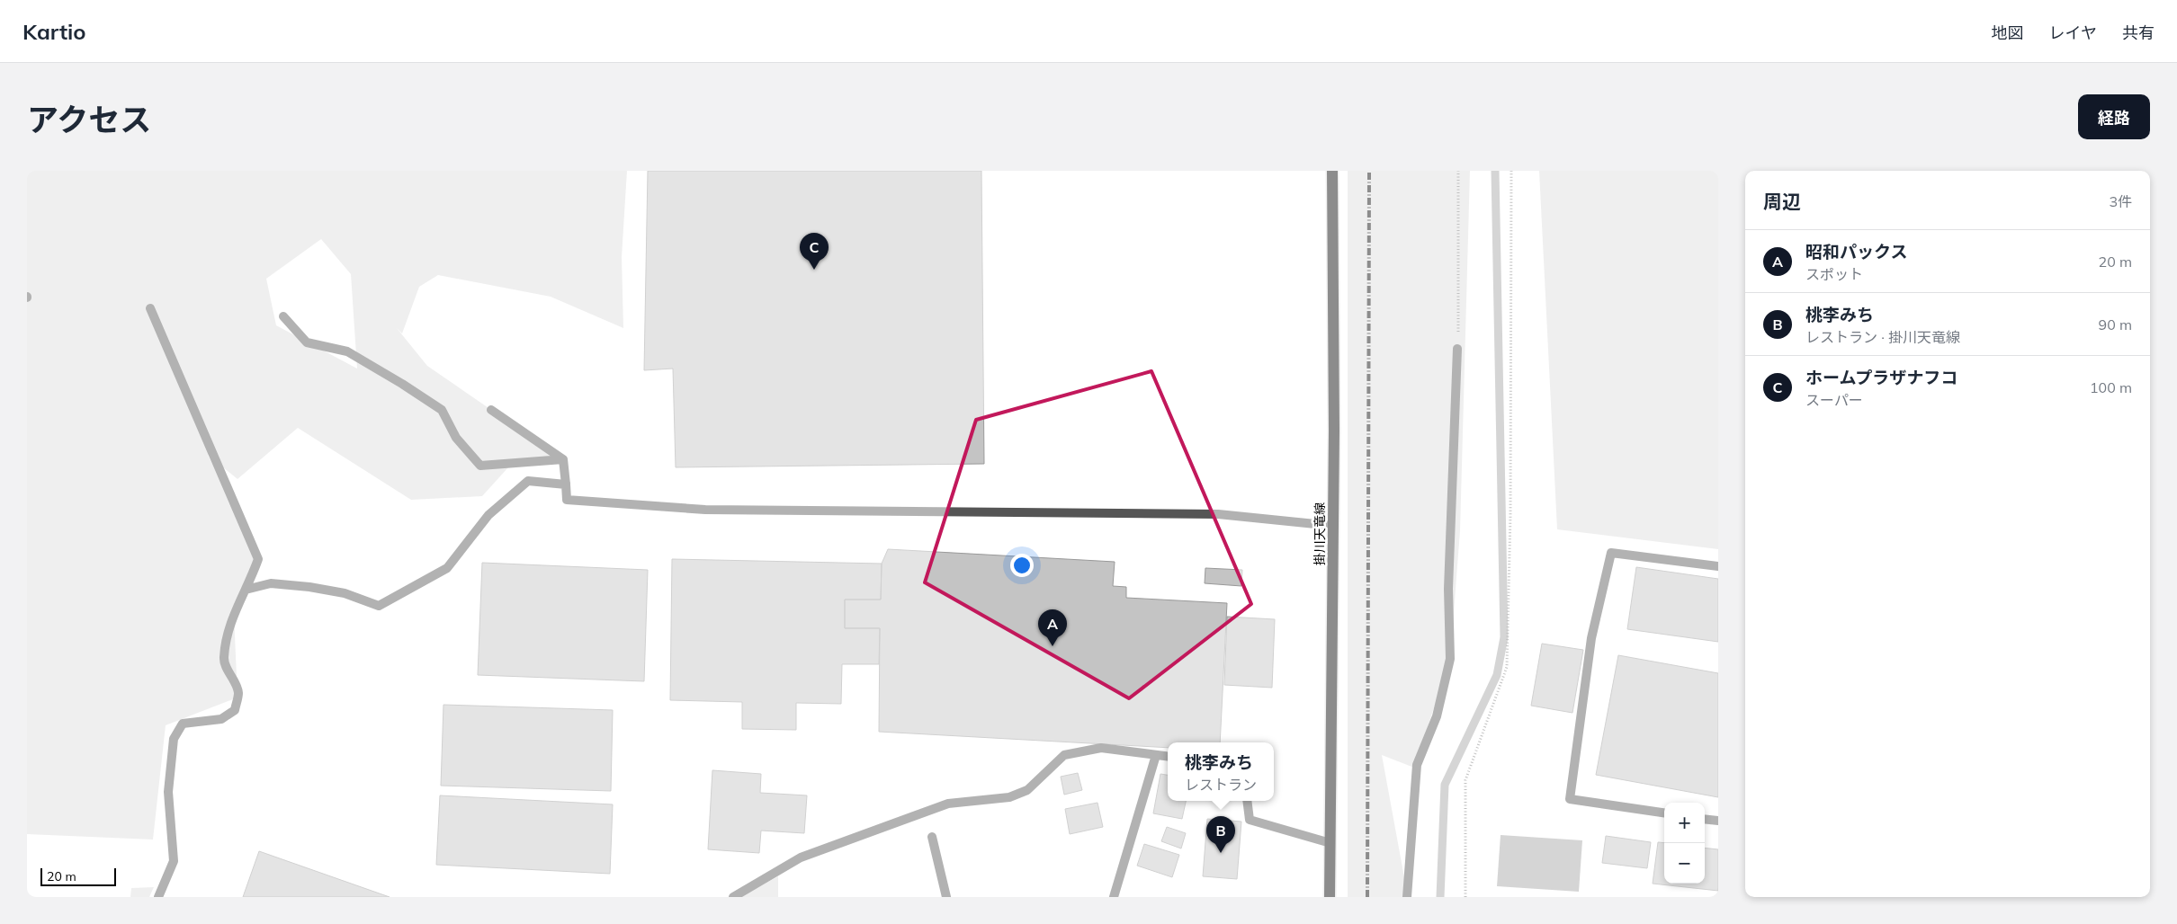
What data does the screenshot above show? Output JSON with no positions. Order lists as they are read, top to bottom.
{
  "streets": {
    "main road": ["掛川天竜線"]
  },
  "scale_bar": "20 m",
  "page": {
    "header": "Kartio",
    "nav": ["地図", "レイヤ", "共有"],
    "title": "アクセス",
    "buttons": "経路",
    "heading": ["周辺", "3件"],
    "list": [
      {
        "mark": "A",
        "name": "昭和パックス",
        "note": "スポット",
        "value": "20 m"
      },
      {
        "mark": "B",
        "name": "桃李みち",
        "note": "レストラン · 掛川天竜線",
        "value": "90 m"
      },
      {
        "mark": "C",
        "name": "ホームプラザナフコ",
        "note": "スーパー",
        "value": "100 m"
      }
    ],
    "pins": ["C", "A", "B"],
    "popup": ["桃李みち", "レストラン"],
    "map_buttons": ["+", "−"],
    "scale": "20 m"
  }
}
